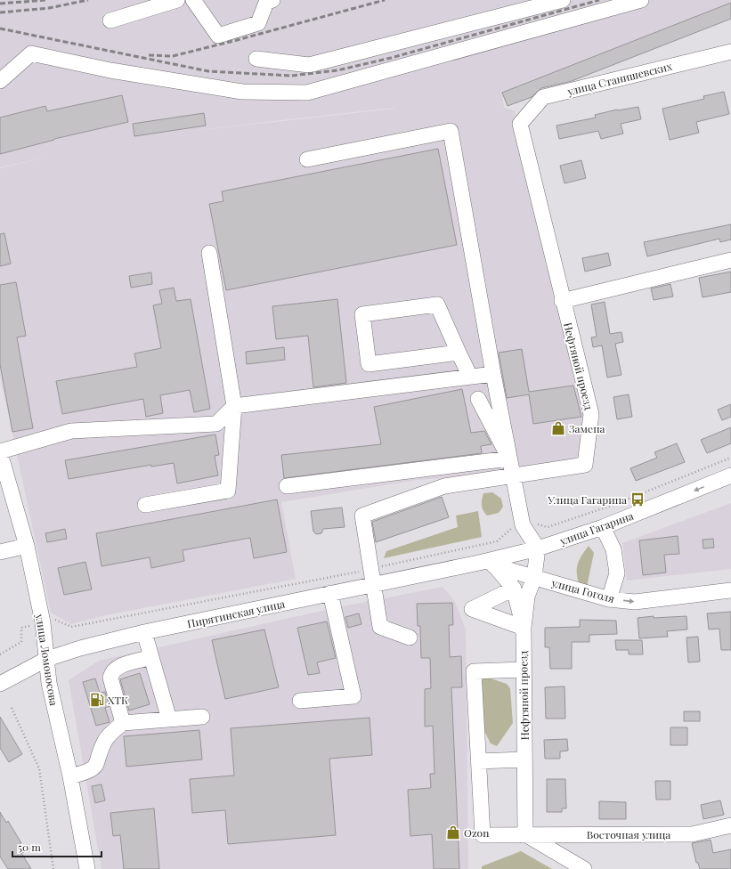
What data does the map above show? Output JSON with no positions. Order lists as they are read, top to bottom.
{
  "streets": {
    "street": [
      "улица Станишевских",
      "Нефтяной проезд",
      "улица Гагарина",
      "улица Гоголя",
      "Пирятинская улица",
      "улица Ломоносова",
      "Восточная улица"
    ]
  },
  "crossings": [
    ["улица Станишевских", "Нефтяной проезд"],
    ["Нефтяной проезд", "улица Гоголя"],
    ["Нефтяной проезд", "Восточная улица"],
    ["улица Гагарина", "улица Гоголя"],
    ["улица Гагарина", "Пирятинская улица"],
    ["улица Гоголя", "Пирятинская улица"],
    ["Пирятинская улица", "улица Ломоносова"]
  ],
  "one_way": ["улица Гагарина", "улица Гоголя"],
  "places": {
    "shop": ["Замена", "Ozon"],
    "bus stop": ["Улица Гагарина"],
    "fuel station": ["ХТК"]
  },
  "scale_bar": "50 m"
}
